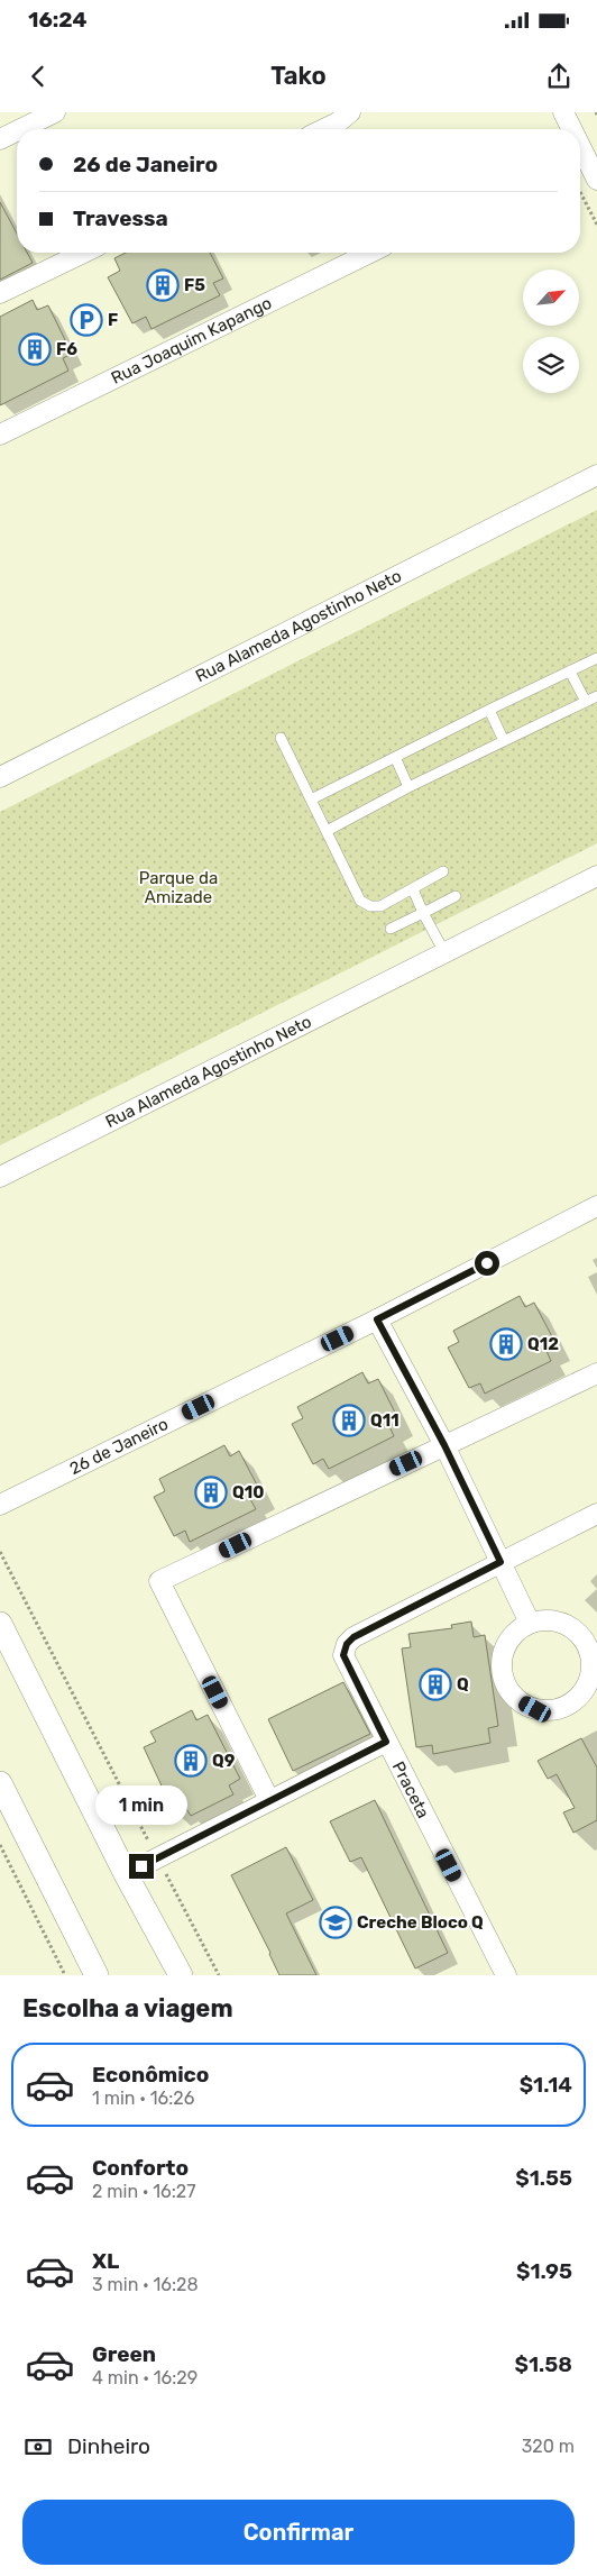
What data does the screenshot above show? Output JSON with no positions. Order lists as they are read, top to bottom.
{
  "streets": {
    "street": [
      "Rua Joaquim Kapango",
      "Rua Alameda Agostinho Neto",
      "26 de Janeiro",
      "Praceta"
    ]
  },
  "parks": ["Parque da Amizade"],
  "places": {
    "building": [
      "F5",
      "F6",
      "Q12",
      "Q11",
      "Q10",
      "Q",
      "Q9"
    ],
    "parking": ["F"],
    "school or university": ["Creche Bloco Q"]
  },
  "north": "top right",
  "page": {
    "status": "16:24",
    "header": "Tako",
    "banner": ["26 de Janeiro", "Travessa"],
    "bubble": "1 min",
    "heading": "Escolha a viagem",
    "list": [
      {
        "name": "Econômico",
        "note": "1 min · 16:26",
        "value": "$1.14"
      },
      {
        "name": "Conforto",
        "note": "2 min · 16:27",
        "value": "$1.55"
      },
      {
        "name": "XL",
        "note": "3 min · 16:28",
        "value": "$1.95"
      },
      {
        "name": "Green",
        "note": "4 min · 16:29",
        "value": "$1.58"
      }
    ],
    "pay": ["Dinheiro", "320 m"],
    "buttons": "Confirmar"
  }
}
